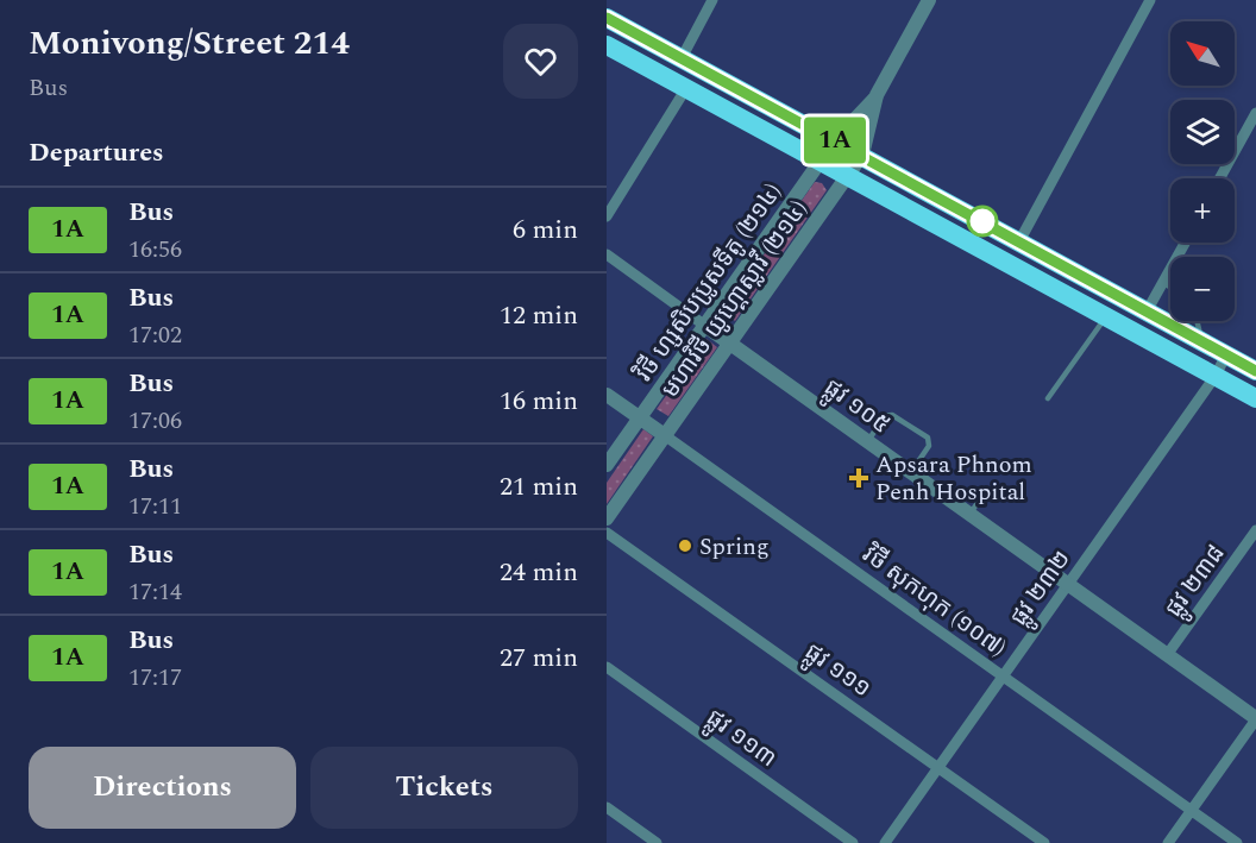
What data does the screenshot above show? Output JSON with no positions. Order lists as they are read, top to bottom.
{
  "streets": {
    "street": [
      "វិថី ហ្សូសិបប្រូសទីតូ (២១៤)",
      "មហាវិថី យូហ្គោស្លាវី (២១៤)",
      "ផ្លូវ ១០៥",
      "ផ្លូវ ២៣៨",
      "ផ្លូវ ២៣២",
      "វិថី សុកហុក (១០៧)",
      "ផ្លូវ ១១១",
      "ផ្លូវ ១១៣"
    ]
  },
  "crossings": [
    ["វិថី ហ្សូសិបប្រូសទីតូ (២១៤)", "មហាវិថី យូហ្គោស្លាវី (២១៤)"],
    ["វិថី ហ្សូសិបប្រូសទីតូ (២១៤)", "ផ្លូវ ១០៥"],
    ["វិថី ហ្សូសិបប្រូសទីតូ (២១៤)", "វិថី សុកហុក (១០៧)"],
    ["មហាវិថី យូហ្គោស្លាវី (២១៤)", "ផ្លូវ ១០៥"],
    ["មហាវិថី យូហ្គោស្លាវី (២១៤)", "វិថី សុកហុក (១០៧)"],
    ["ផ្លូវ ១០៥", "ផ្លូវ ២៣៨"],
    ["ផ្លូវ ១០៥", "ផ្លូវ ២៣២"],
    ["ផ្លូវ ២៣២", "វិថី សុកហុក (១០៧)"],
    ["ផ្លូវ ២៣២", "ផ្លូវ ១១១"]
  ],
  "places": {
    "health": ["Apsara Phnom Penh Hospital"],
    "other": ["Spring"]
  },
  "lines": ["bus line 1A"],
  "north": "top left",
  "page": {
    "heading": [
      ["Monivong/Street 214", "Bus"],
      "Departures"
    ],
    "on_map": "1A",
    "map_buttons": ["+", "−"],
    "list": [
      {
        "mark": "1A",
        "name": "Bus",
        "note": "16:56",
        "value": "6 min"
      },
      {
        "mark": "1A",
        "name": "Bus",
        "note": "17:02",
        "value": "12 min"
      },
      {
        "mark": "1A",
        "name": "Bus",
        "note": "17:06",
        "value": "16 min"
      },
      {
        "mark": "1A",
        "name": "Bus",
        "note": "17:11",
        "value": "21 min"
      },
      {
        "mark": "1A",
        "name": "Bus",
        "note": "17:14",
        "value": "24 min"
      },
      {
        "mark": "1A",
        "name": "Bus",
        "note": "17:17",
        "value": "27 min"
      }
    ],
    "buttons": ["Directions", "Tickets"]
  }
}
